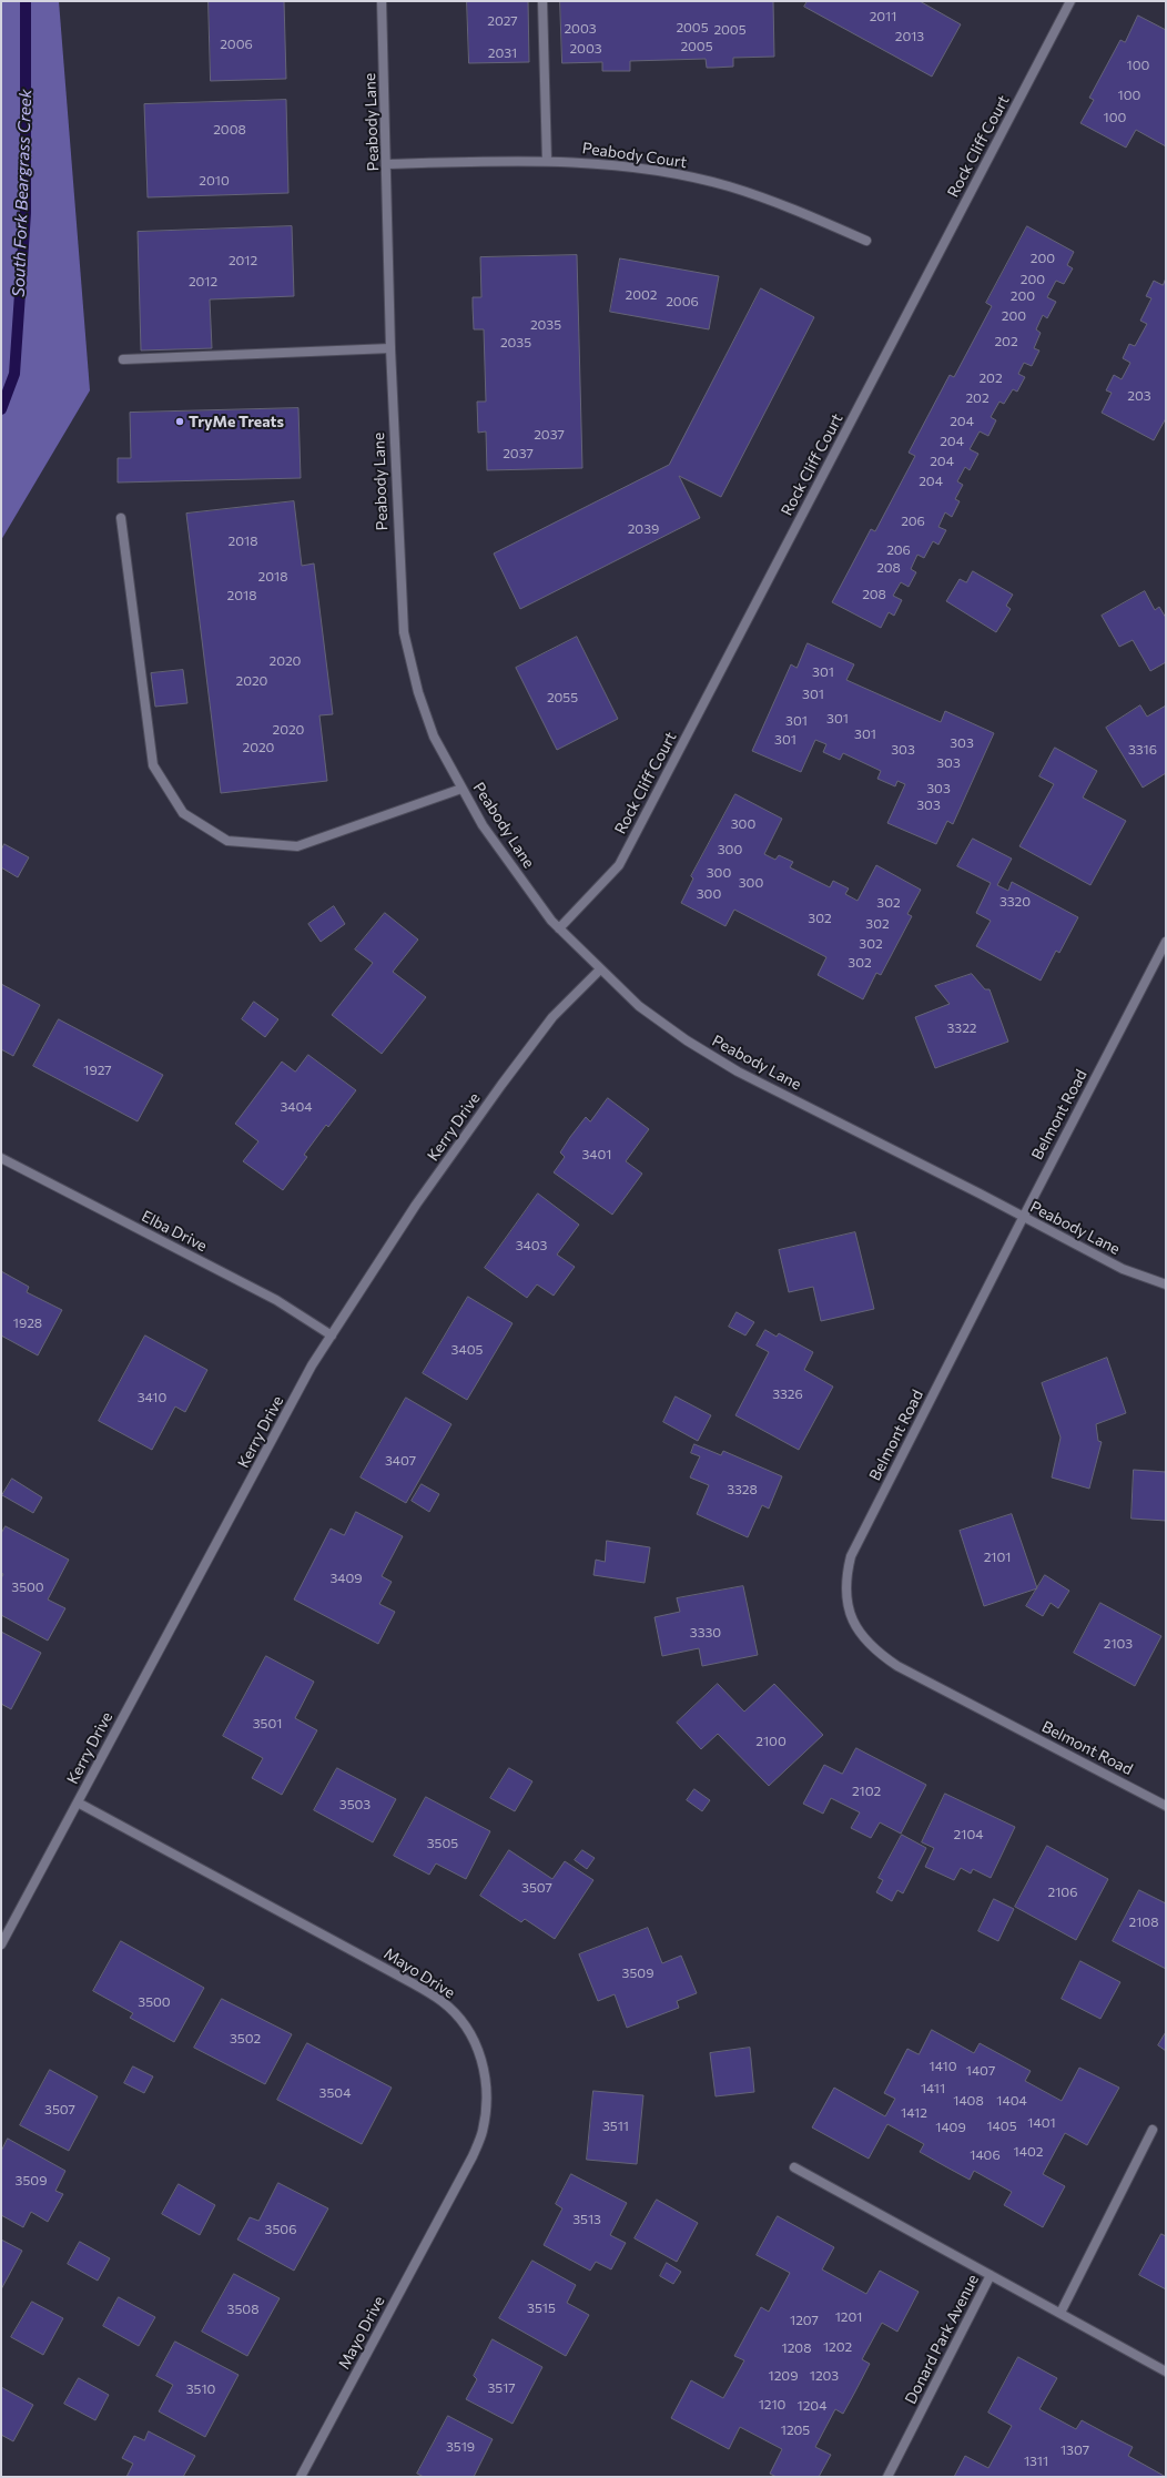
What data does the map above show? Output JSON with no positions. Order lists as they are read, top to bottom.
{
  "streets": {
    "street": [
      "Peabody Lane",
      "Rock Cliff Court",
      "Peabody Court",
      "Belmont Road",
      "Kerry Drive",
      "Elba Drive",
      "Mayo Drive",
      "Donard Park Avenue"
    ]
  },
  "crossings": [
    ["Peabody Lane", "Rock Cliff Court"],
    ["Peabody Lane", "Peabody Court"],
    ["Peabody Lane", "Belmont Road"],
    ["Peabody Lane", "Kerry Drive"],
    ["Kerry Drive", "Elba Drive"],
    ["Kerry Drive", "Mayo Drive"]
  ],
  "water": ["South Fork Beargrass Creek"],
  "places": ["TryMe Treats"],
  "house_numbers": [
    "2011",
    "2027",
    "2005",
    "2003",
    "2005",
    "2013",
    "2006",
    "2005",
    "2003",
    "2031",
    "100",
    "100",
    "100",
    "2008",
    "2010",
    "200",
    "2012",
    "200",
    "2012",
    "2002",
    "200",
    "2006",
    "200",
    "2035",
    "202",
    "2035",
    "202",
    "203",
    "202",
    "204",
    "2037",
    "204",
    "2037",
    "204",
    "204",
    "206",
    "2039",
    "2018",
    "206",
    "208",
    "2018",
    "208",
    "2018",
    "2020",
    "301",
    "2020",
    "301",
    "2055",
    "301",
    "301",
    "2020",
    "301",
    "301",
    "303",
    "2020",
    "303",
    "3316",
    "303",
    "303",
    "303",
    "300",
    "300",
    "300",
    "300",
    "300",
    "3320",
    "302",
    "302",
    "302",
    "302",
    "302",
    "3322",
    "1927",
    "3404",
    "3401",
    "3403",
    "1928",
    "3405",
    "3326",
    "3410",
    "3407",
    "3328",
    "2101",
    "3409",
    "3500",
    "3330",
    "2103",
    "3501",
    "2100",
    "2102",
    "3503",
    "2104",
    "3505",
    "3507",
    "2106",
    "2108",
    "3509",
    "3500",
    "3502",
    "1410",
    "1407",
    "1411",
    "3504",
    "1408",
    "1404",
    "3507",
    "1412",
    "1401",
    "3511",
    "1405",
    "1409",
    "1402",
    "1406",
    "3509",
    "3513",
    "3506",
    "3515",
    "3508",
    "1201",
    "1207",
    "1202",
    "1208",
    "1209",
    "1203",
    "3517",
    "3510",
    "1210",
    "1204",
    "1205",
    "3519",
    "1307",
    "1311"
  ]
}
